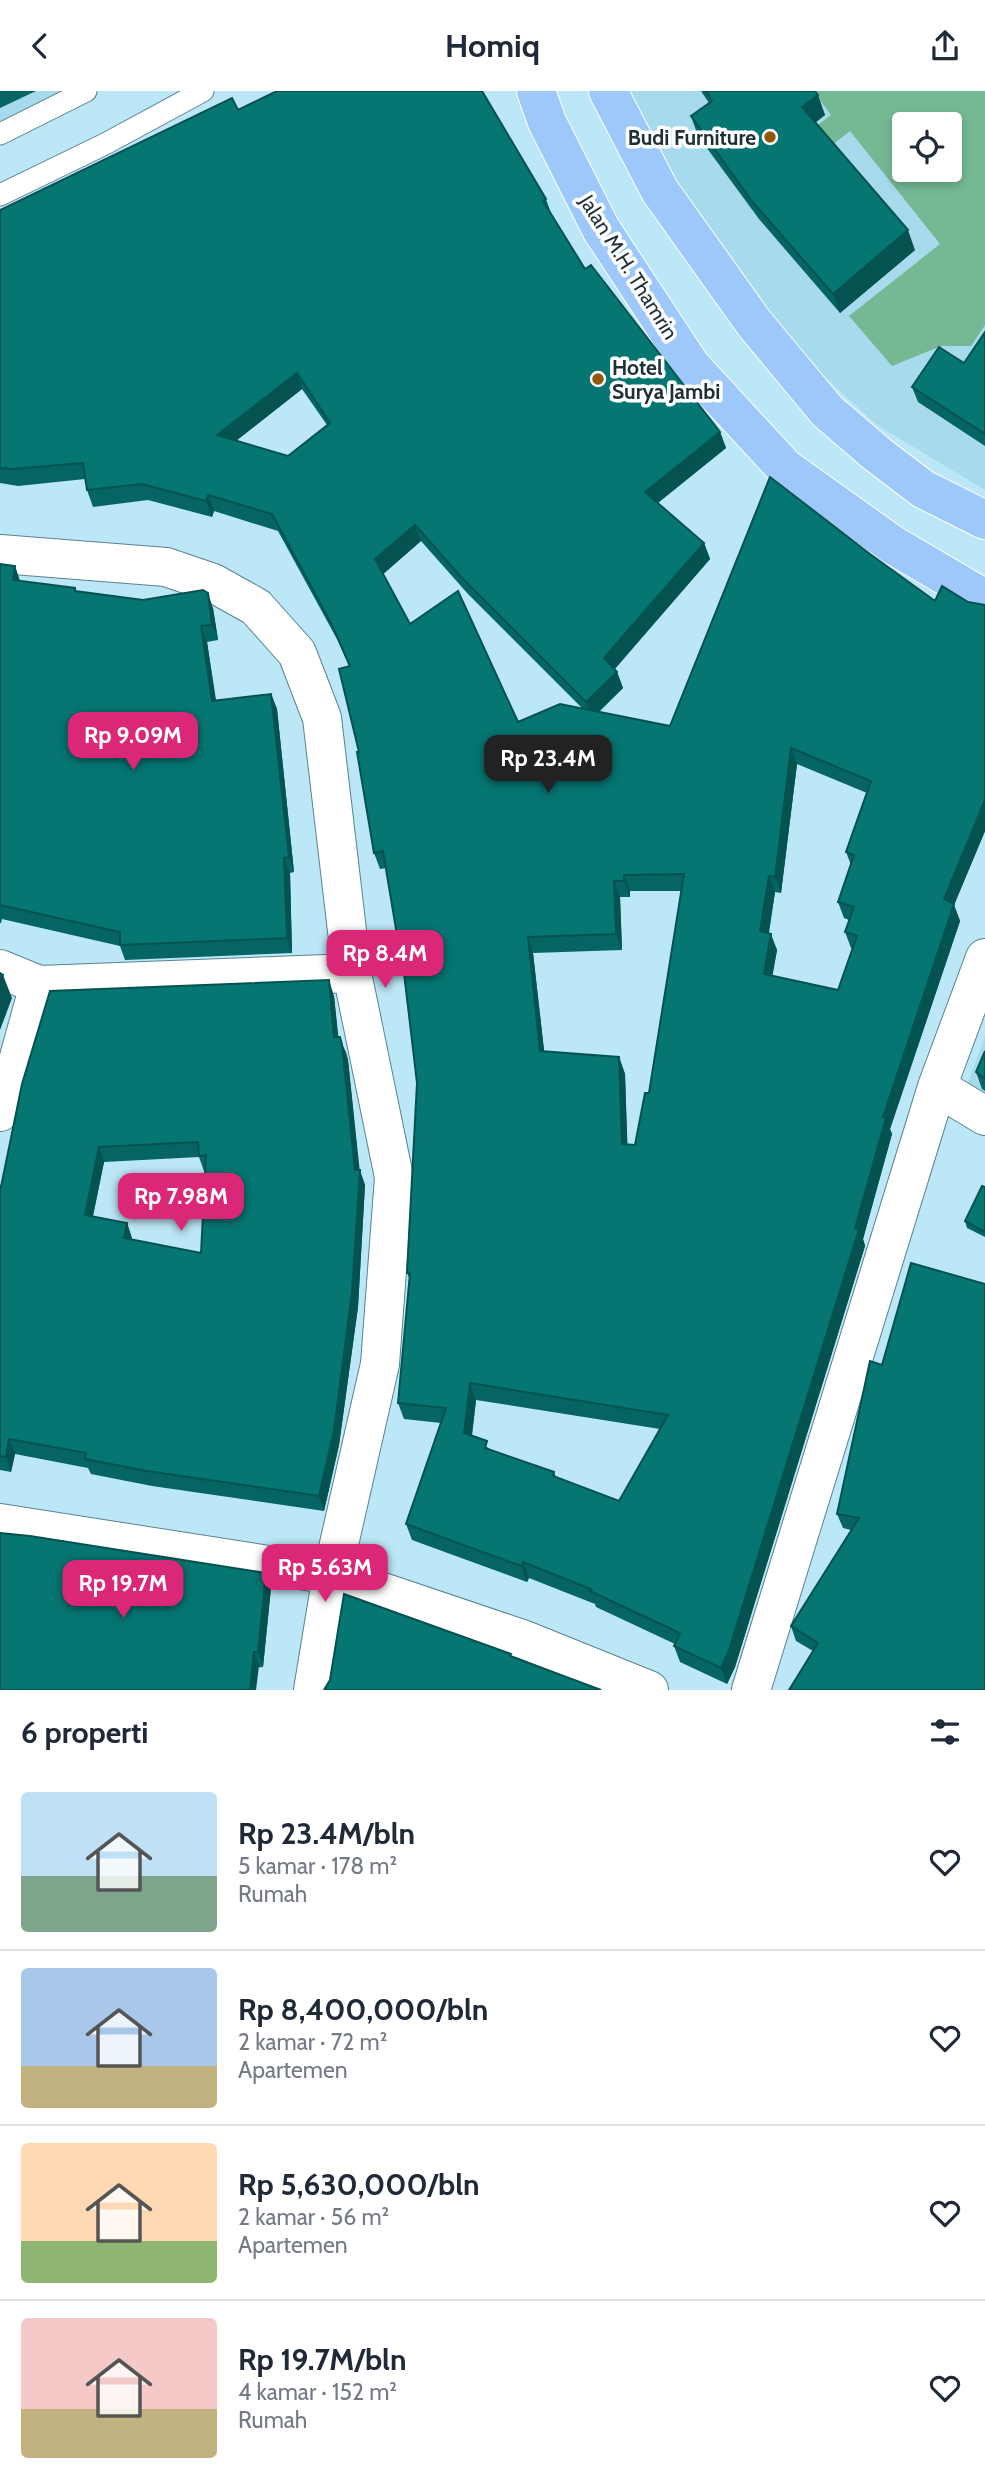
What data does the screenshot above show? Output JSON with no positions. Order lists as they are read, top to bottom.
{
  "streets": {
    "highway": ["Jalan M.H. Thamrin"]
  },
  "places": ["Budi Furniture", "Hotel Surya Jambi"],
  "page": {
    "header": "Homiq",
    "price": [
      "Rp 9.09M",
      "Rp 23.4M",
      "Rp 8.4M",
      "Rp 7.98M",
      "Rp 5.63M",
      "Rp 19.7M"
    ],
    "heading": "6 properti",
    "list": [
      {
        "name": "Rp 23.4M/bln",
        "note": "5 kamar · 178 m² · Rumah"
      },
      {
        "name": "Rp 8,400,000/bln",
        "note": "2 kamar · 72 m² · Apartemen"
      },
      {
        "name": "Rp 5,630,000/bln",
        "note": "2 kamar · 56 m² · Apartemen"
      },
      {
        "name": "Rp 19.7M/bln",
        "note": "4 kamar · 152 m² · Rumah"
      }
    ]
  }
}
